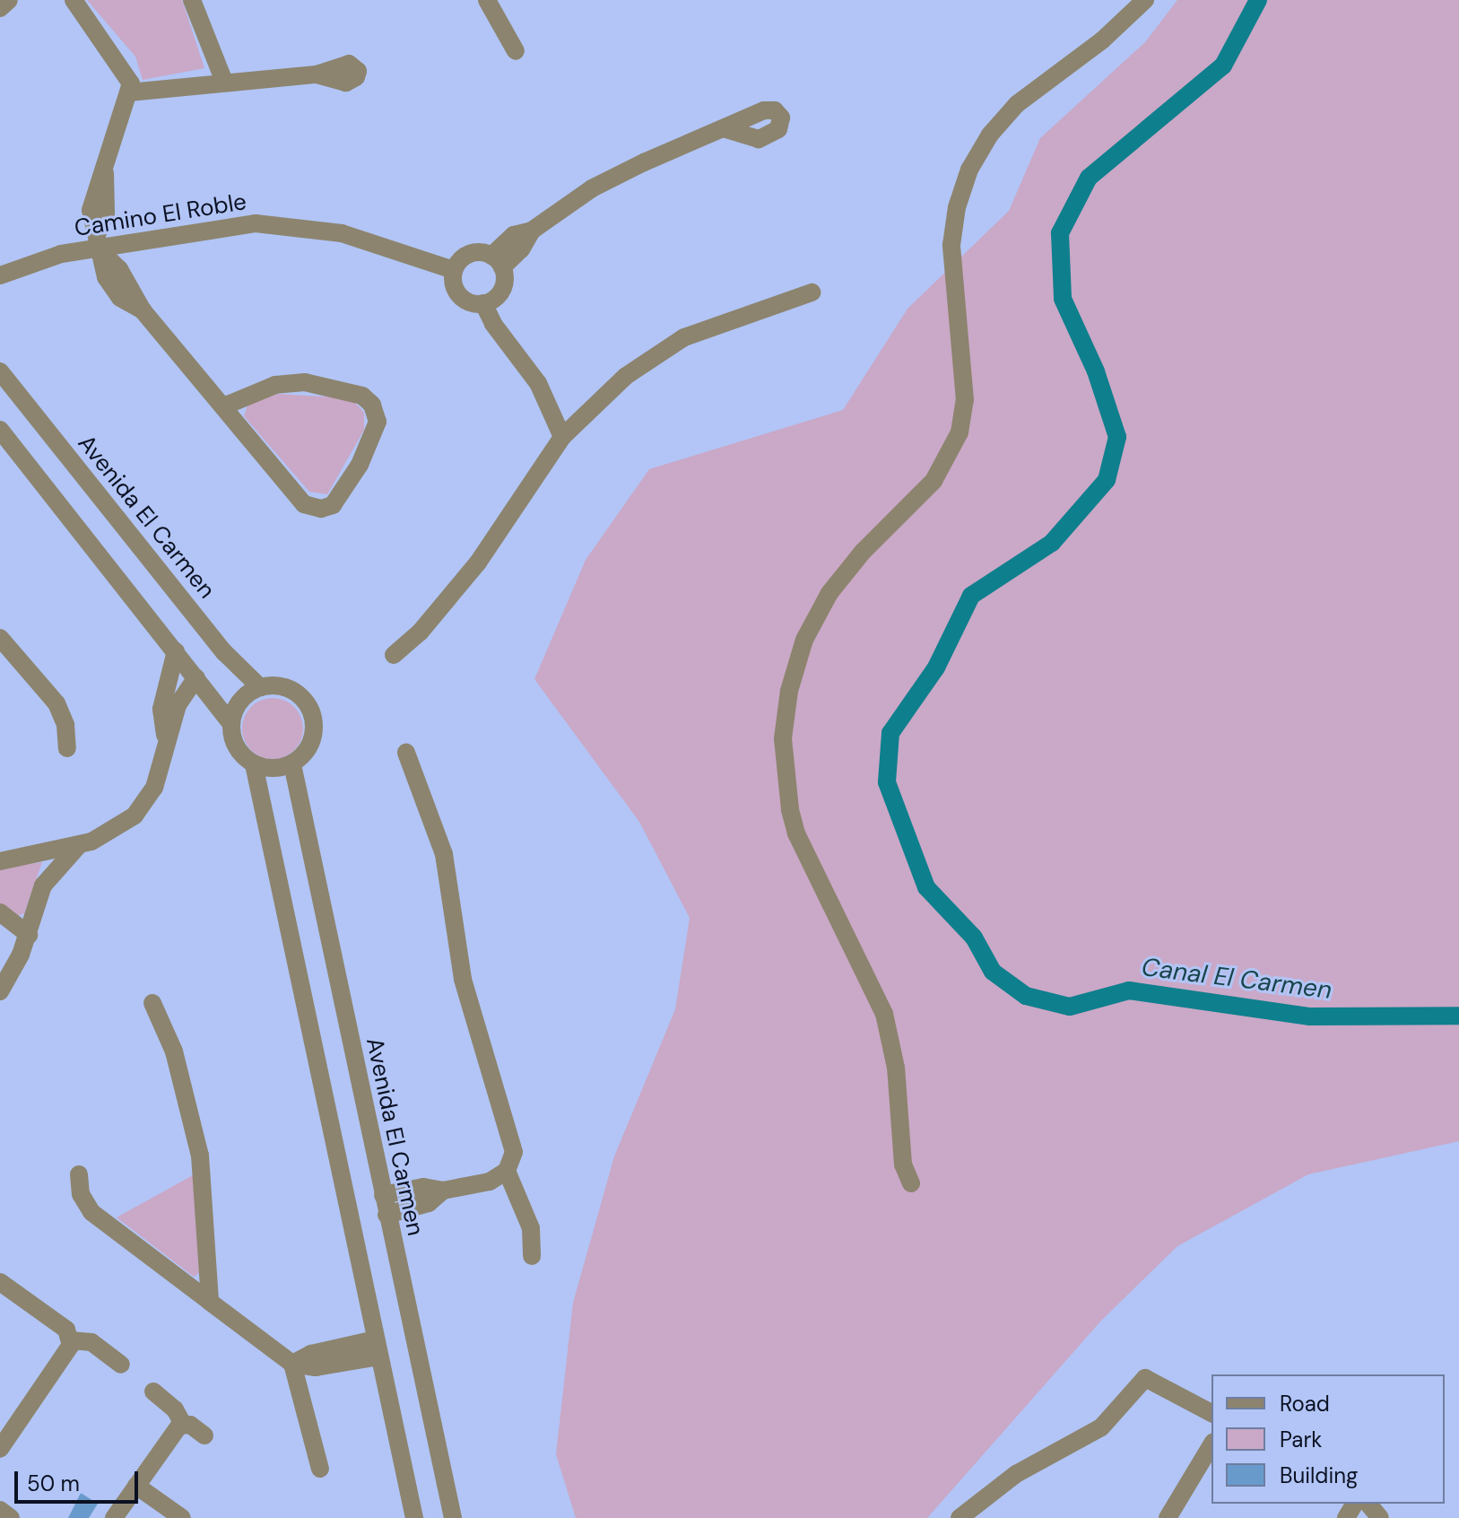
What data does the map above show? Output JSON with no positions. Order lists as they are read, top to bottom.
{
  "streets": {
    "street": ["Camino El Roble", "Avenida El Carmen"]
  },
  "water": ["Canal El Carmen"],
  "legend": ["Road", "Park", "Building"],
  "scale_bar": "50 m"
}
